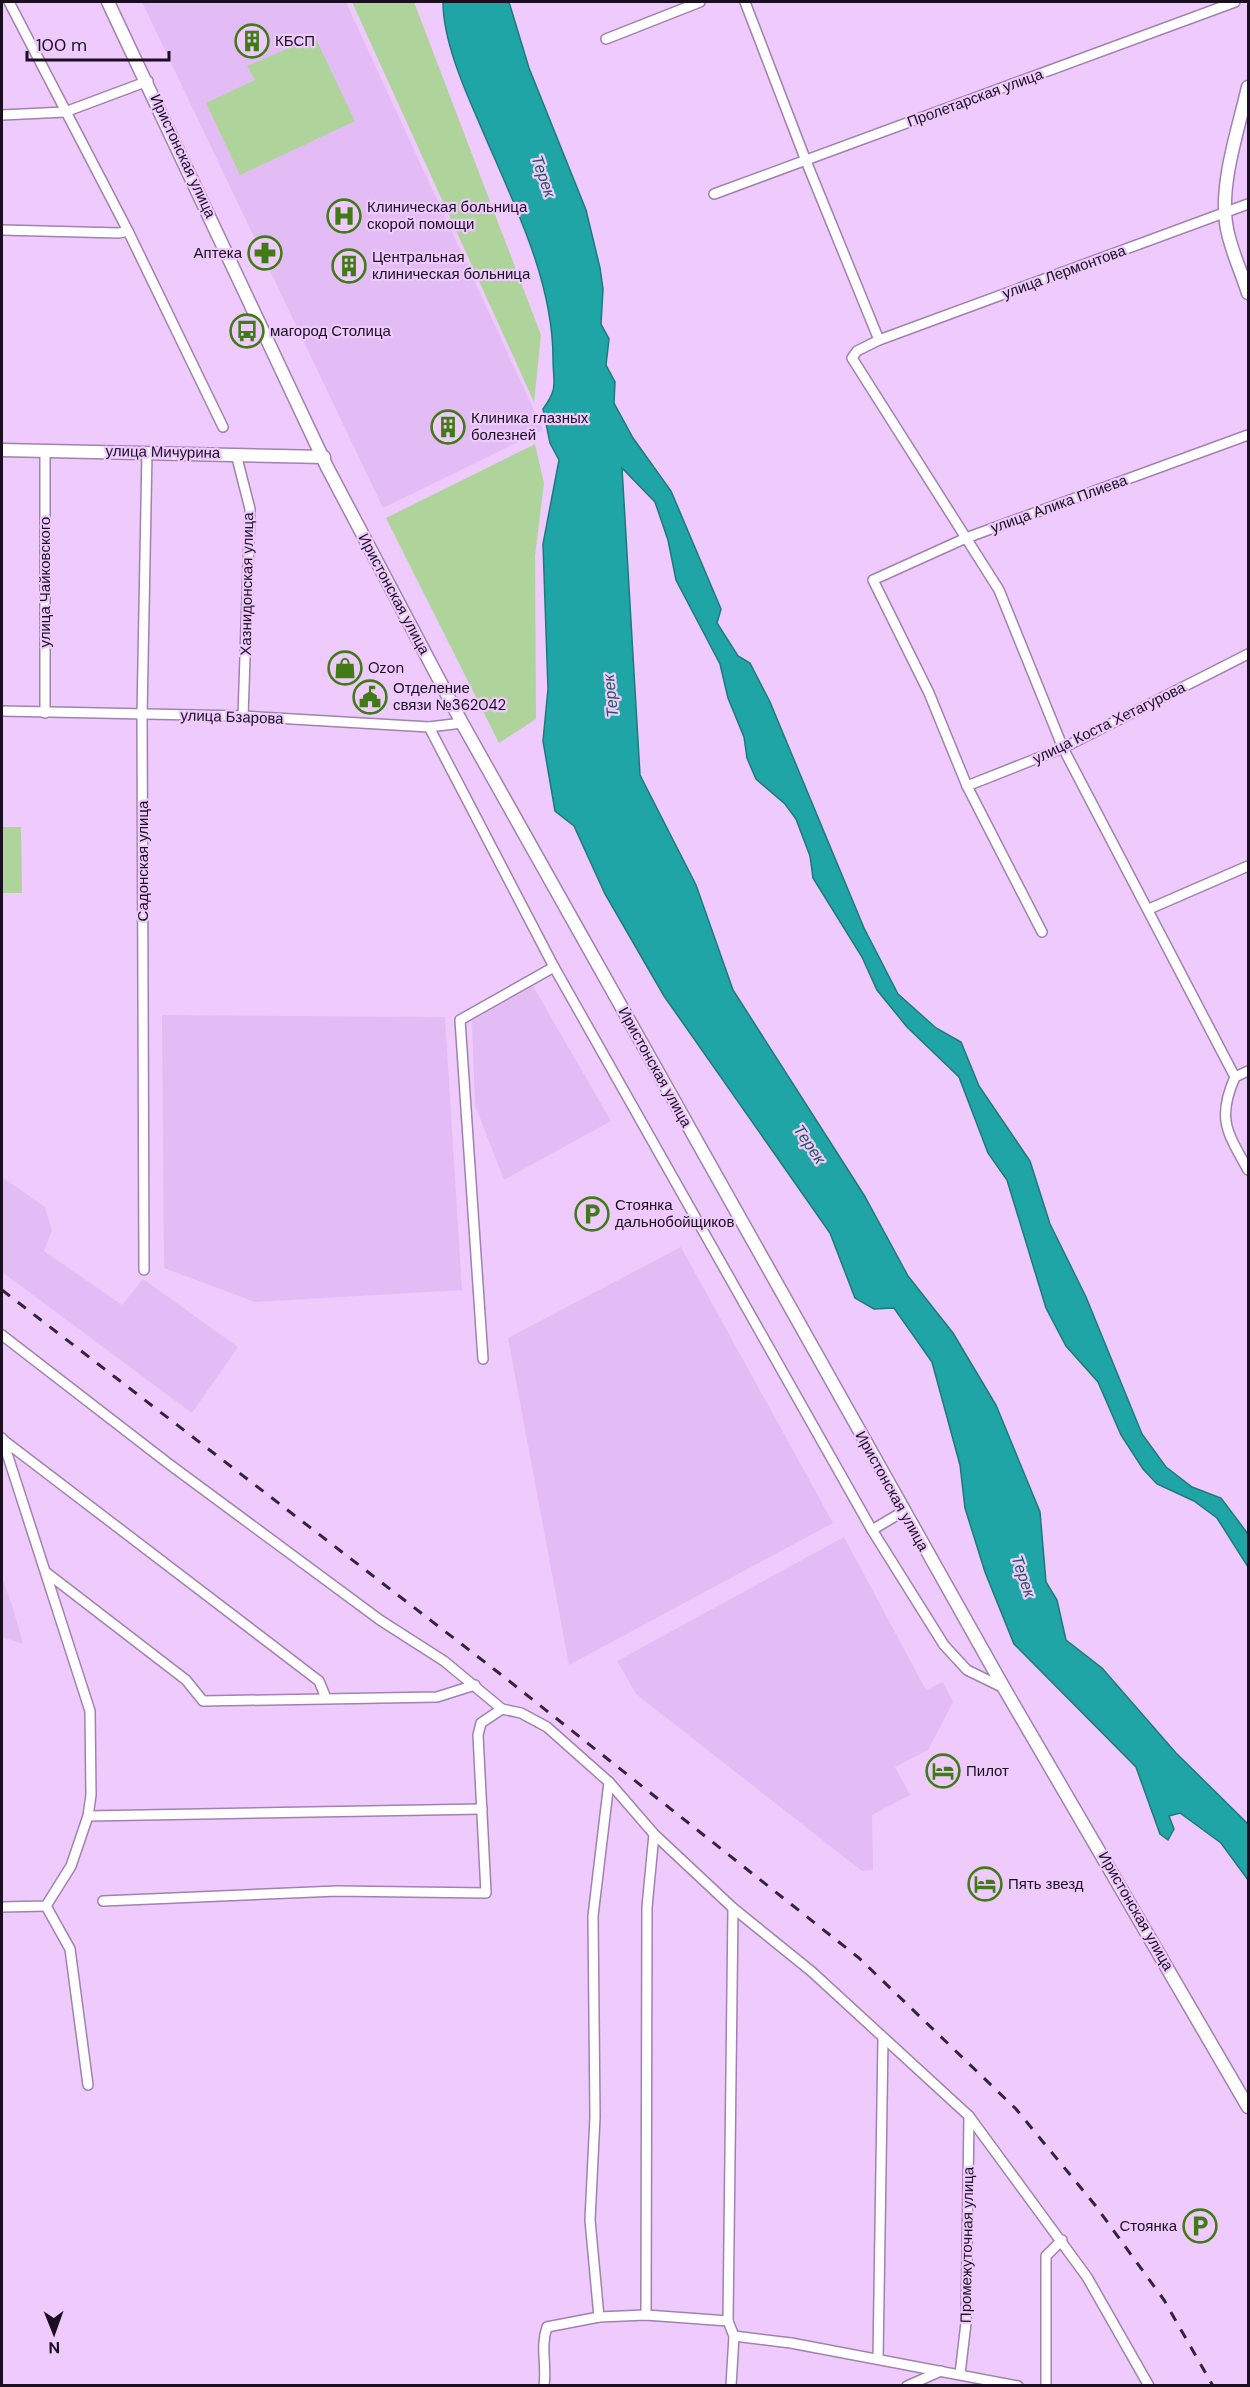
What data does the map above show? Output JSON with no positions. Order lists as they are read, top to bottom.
{
  "streets": {
    "main road": ["Иристонская улица", "улица Мичурина"],
    "street": [
      "Пролетарская улица",
      "улица Лермонтова",
      "улица Алика Плиева",
      "улица Чайковского",
      "Хазнидонская улица",
      "улица Бзарова",
      "улица Коста Хетагурова",
      "Садонская улица",
      "Промежуточная улица"
    ]
  },
  "crossings": [
    ["Иристонская улица", "улица Мичурина"],
    ["Иристонская улица", "улица Бзарова"],
    ["улица Лермонтова", "улица Алика Плиева"],
    ["улица Мичурина", "улица Чайковского"],
    ["улица Мичурина", "Хазнидонская улица"],
    ["улица Мичурина", "Садонская улица"],
    ["улица Алика Плиева", "улица Коста Хетагурова"],
    ["улица Чайковского", "улица Бзарова"],
    ["Хазнидонская улица", "улица Бзарова"],
    ["улица Бзарова", "Садонская улица"]
  ],
  "water": ["Терек"],
  "places": {
    "building": ["КБСП", "Центральная клиническая больница", "Клиника глазных болезней"],
    "hospital": ["Клиническая больница скорой помощи"],
    "pharmacy": ["Аптека"],
    "bus stop": ["магород Столица"],
    "shop": ["Ozon"],
    "public building": ["Отделение связи №362042"],
    "parking": ["Стоянка дальнобойщиков", "Стоянка"],
    "hotel": ["Пилот", "Пять звезд"]
  },
  "scale_bar": "100 m",
  "north": "bottom"
}
